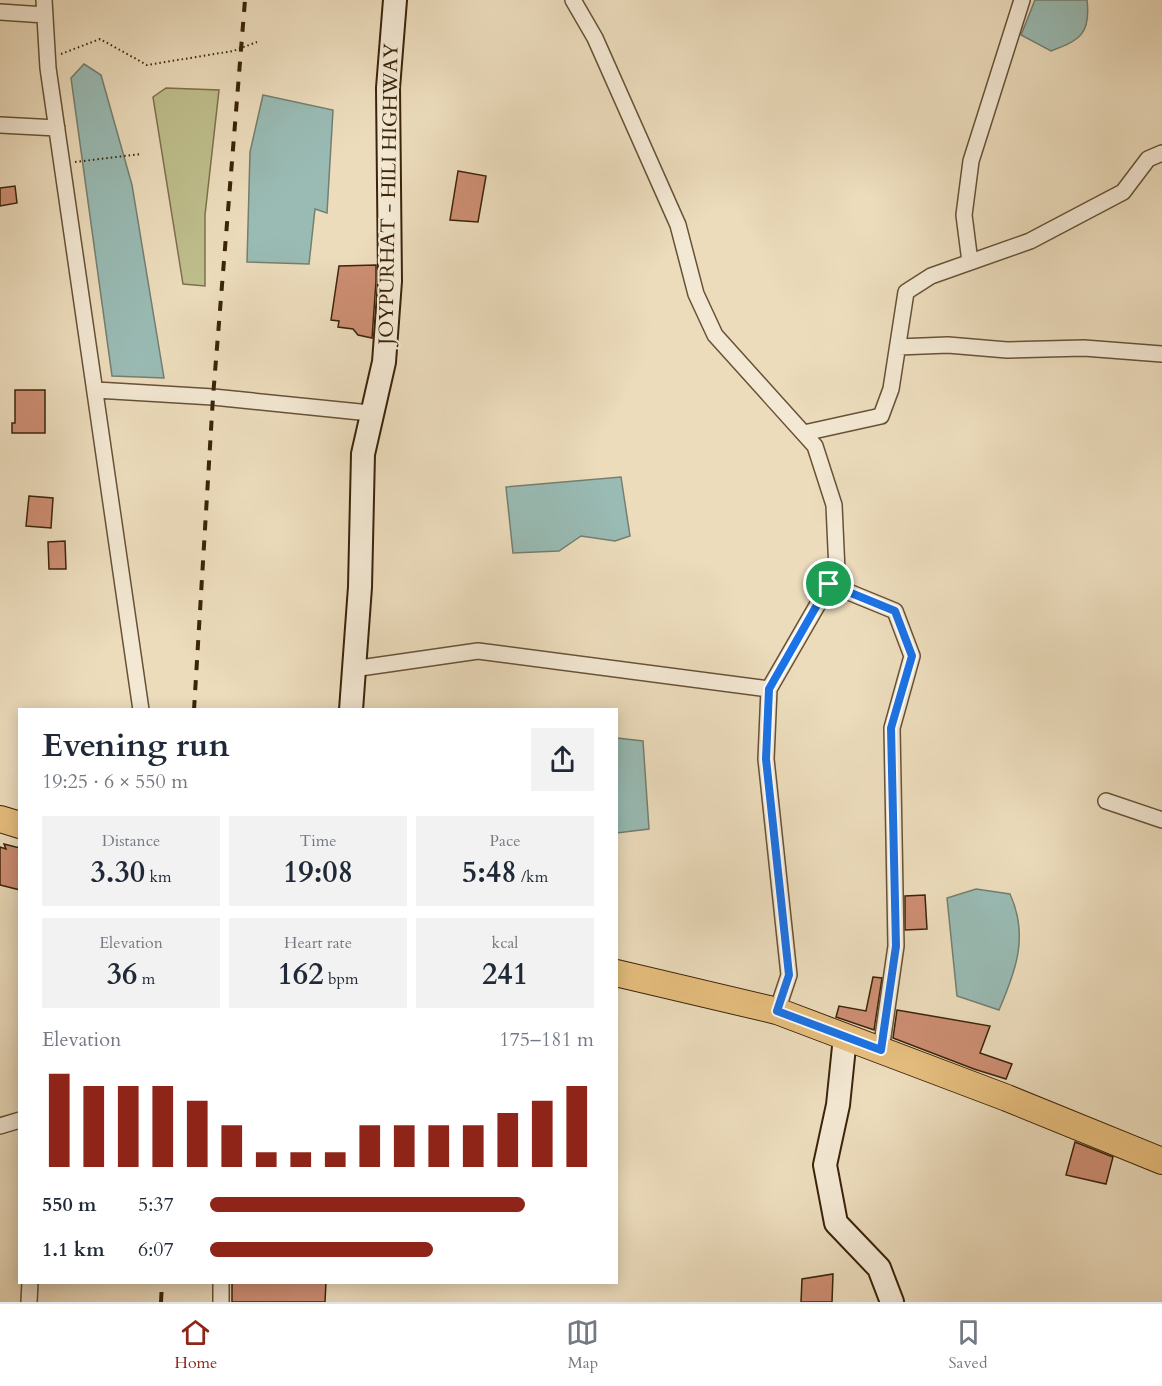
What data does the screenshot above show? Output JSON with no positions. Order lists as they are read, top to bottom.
{
  "streets": {
    "main road": ["JOYPURHAT - HILI HIGHWAY"]
  },
  "page": {
    "heading": ["Evening run", "19:25 · 6 × 550 m"],
    "stats": [
      ["Distance", "3.30 km"],
      ["Time", "19:08"],
      ["Pace", "5:48 /km"],
      ["Elevation", "36 m"],
      ["Heart rate", "162 bpm"],
      ["kcal", "241"]
    ],
    "chart": ["Elevation", "175–181 m"],
    "list": [
      {
        "name": "550 m",
        "note": "5:37"
      },
      {
        "name": "1.1 km",
        "note": "6:07"
      }
    ],
    "tabs": ["Home", "Map", "Saved"]
  }
}
